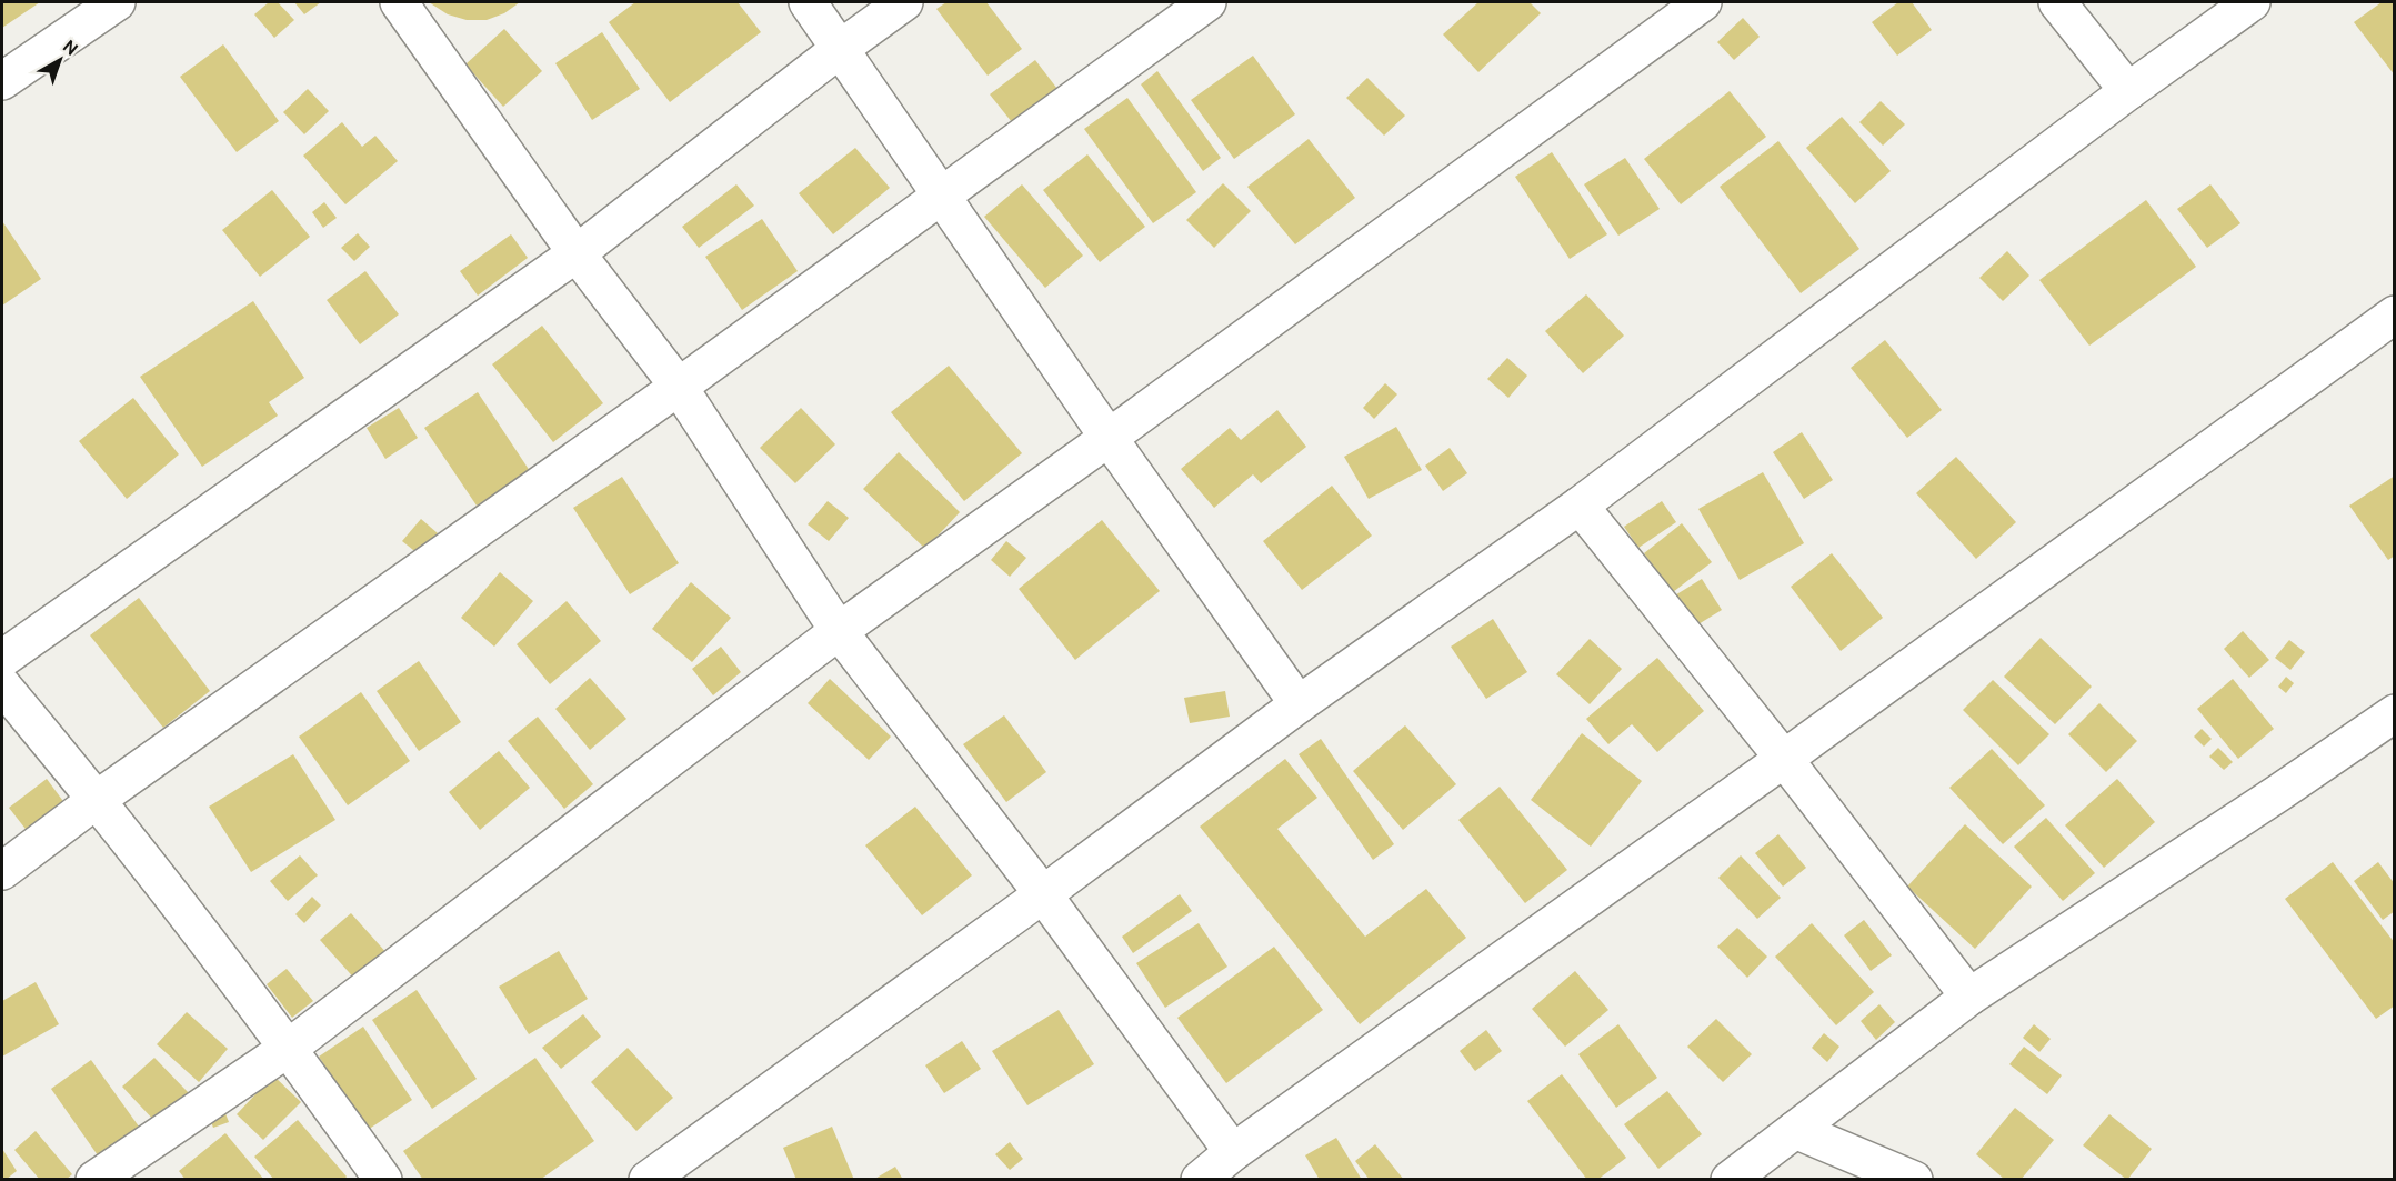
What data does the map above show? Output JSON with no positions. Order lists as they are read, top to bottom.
{
  "north": "top right"
}
